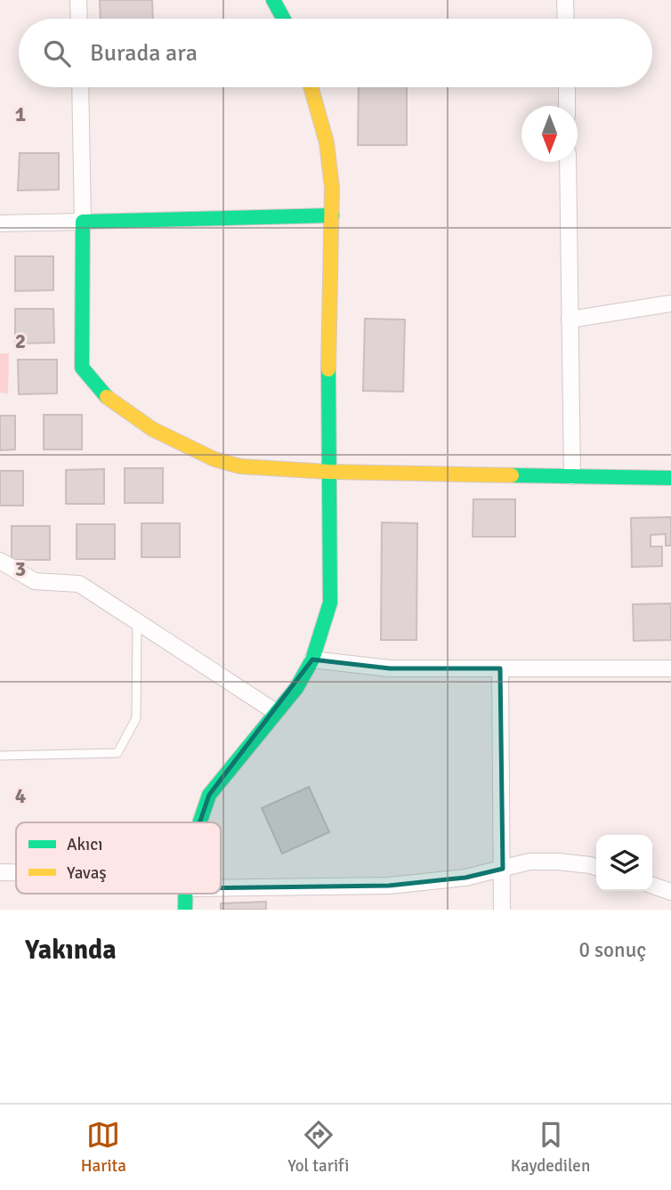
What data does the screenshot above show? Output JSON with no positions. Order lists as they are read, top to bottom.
{
  "legend": ["Akıcı", "Yavaş"],
  "north": "bottom",
  "page": {
    "search": "Burada ara",
    "heading": ["Yakında", "0 sonuç"],
    "nav": ["Harita", "Yol tarifi", "Kaydedilen"]
  },
  "grid": {
    "rows": [
      "1",
      "2",
      "3",
      "4"
    ]
  }
}
